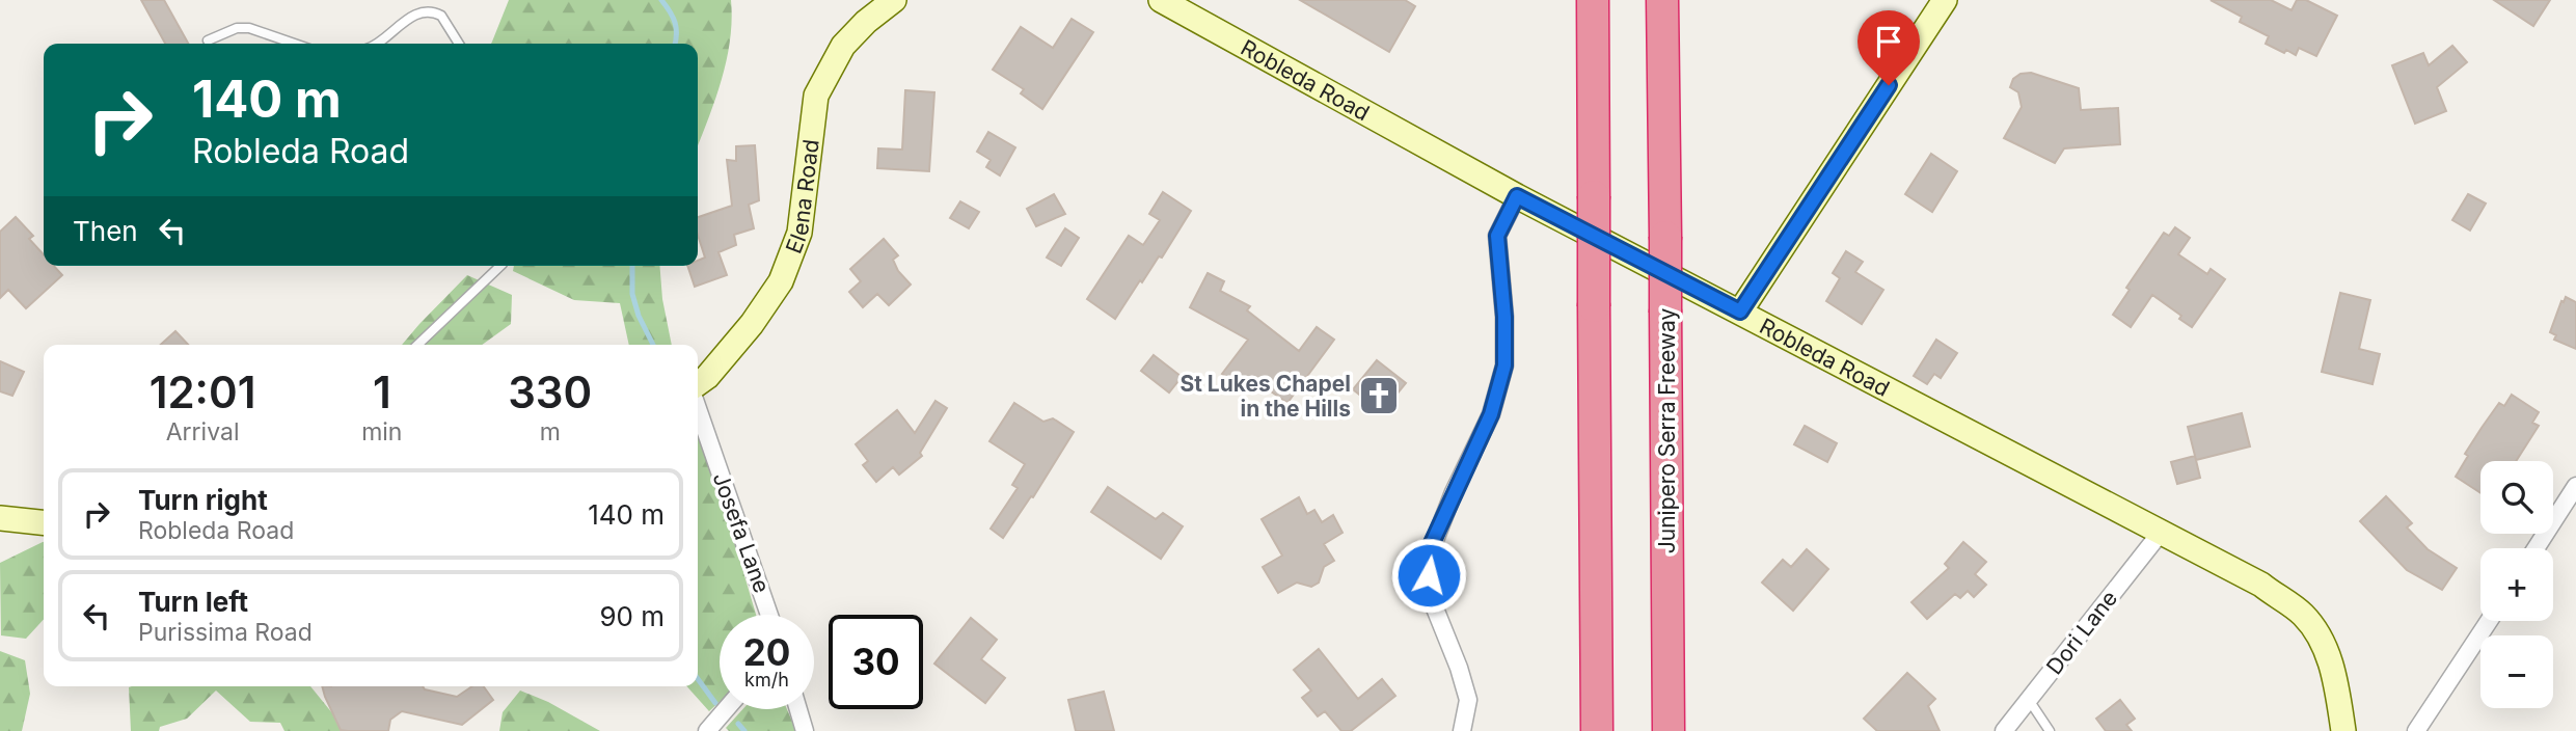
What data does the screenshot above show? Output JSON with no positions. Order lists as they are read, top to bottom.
{
  "streets": {
    "highway": ["Junipero Serra Freeway"],
    "street": [
      "Robleda Road",
      "Elena Road",
      "Josefa Lane",
      "Dori Lane"
    ]
  },
  "crossings": [
    ["Robleda Road", "Dori Lane"]
  ],
  "places": {
    "church": ["St Lukes Chapel in the Hills"]
  },
  "page": {
    "turn": ["140 m", "Robleda Road"],
    "then": "Then",
    "eta": [
      "12:01",
      "Arrival",
      "1",
      "min",
      "330",
      "m"
    ],
    "map_buttons": ["+", "−"],
    "list": [
      {
        "name": "Turn right",
        "note": "Robleda Road",
        "value": "140 m"
      },
      {
        "name": "Turn left",
        "note": "Purissima Road",
        "value": "90 m"
      }
    ],
    "speed": "20 km/h",
    "limit": "30"
  }
}
